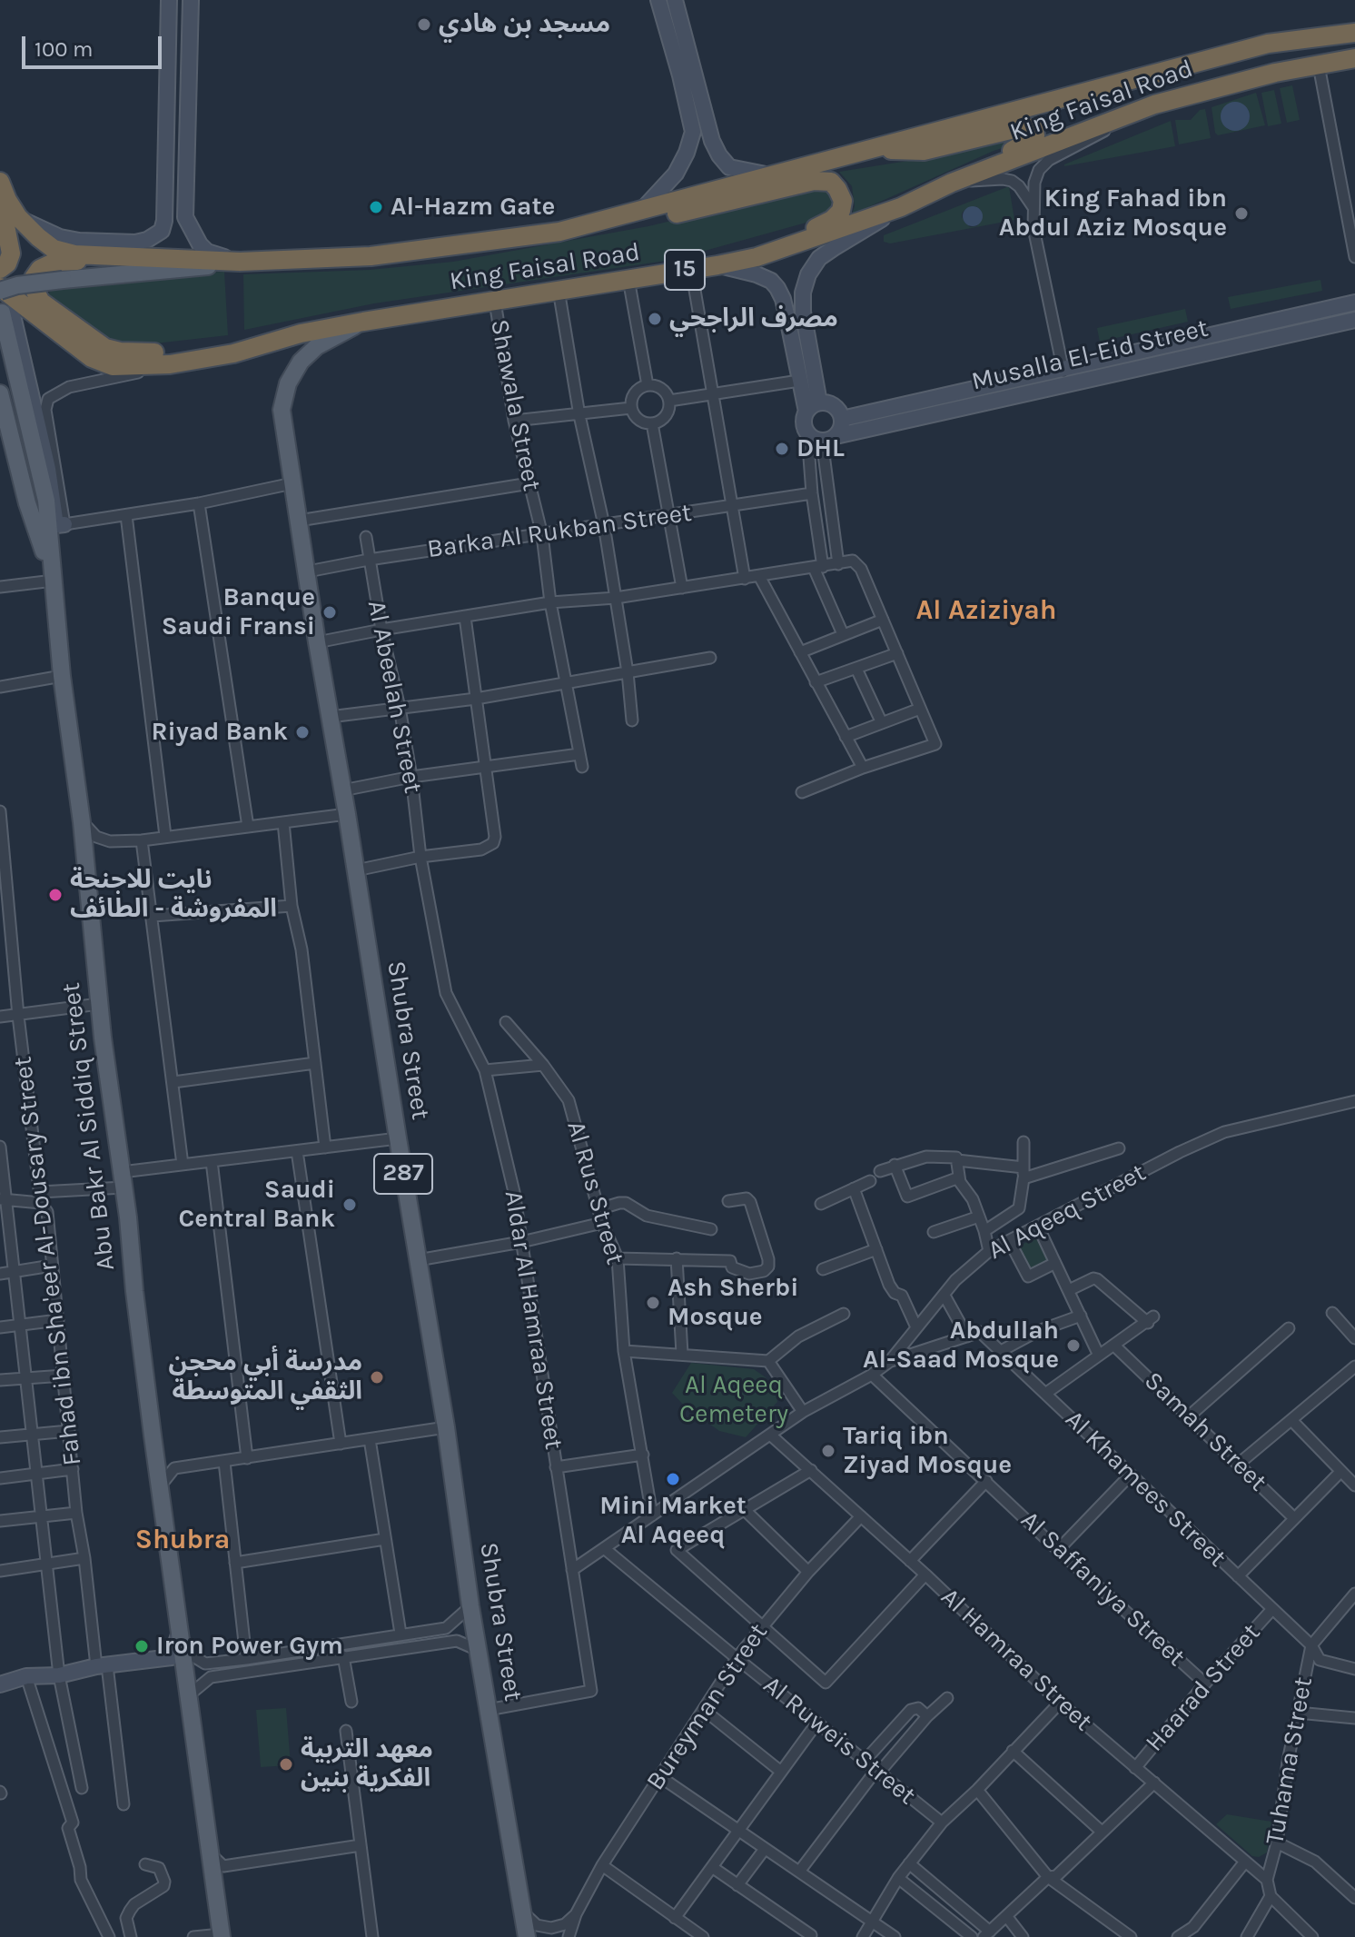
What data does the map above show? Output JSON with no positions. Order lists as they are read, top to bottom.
{
  "streets": {
    "highway": ["King Faisal Road", "15"],
    "main road": ["Shubra Street", "Abu Bakr Al Siddiq Street", "287"],
    "street": [
      "Musalla El-Eid Street",
      "Shawala Street",
      "Barka Al Rukban Street",
      "Al Abeelah Street",
      "Al Rus Street",
      "Al Aqeeq Street",
      "Fahad ibn Sha'eer Al-Dousary Street",
      "Aldar Al Hamraa Street",
      "Samah Street",
      "Al Khamees Street",
      "Al Saffaniya Street",
      "Al Hamraa Street",
      "Haarad Street",
      "Bureyman Street",
      "Al Ruweis Street",
      "Tuhama Street"
    ]
  },
  "crossings": [
    ["King Faisal Road", "Shawala Street"],
    ["King Faisal Road", "Shubra Street"],
    ["King Faisal Road", "Abu Bakr Al Siddiq Street"],
    ["Shawala Street", "Barka Al Rukban Street"],
    ["Barka Al Rukban Street", "Al Abeelah Street"],
    ["Barka Al Rukban Street", "Shubra Street"],
    ["Al Abeelah Street", "Aldar Al Hamraa Street"],
    ["Shubra Street", "Aldar Al Hamraa Street"],
    ["Al Rus Street", "Al Aqeeq Street"],
    ["Al Aqeeq Street", "Aldar Al Hamraa Street"],
    ["Al Aqeeq Street", "Al Saffaniya Street"],
    ["Al Aqeeq Street", "Al Hamraa Street"],
    ["Al Aqeeq Street", "Al Ruweis Street"],
    ["Al Khamees Street", "Haarad Street"],
    ["Al Khamees Street", "Tuhama Street"],
    ["Al Saffaniya Street", "Haarad Street"],
    ["Al Hamraa Street", "Haarad Street"],
    ["Al Hamraa Street", "Bureyman Street"],
    ["Al Hamraa Street", "Tuhama Street"],
    ["Bureyman Street", "Al Ruweis Street"]
  ],
  "districts": ["Al Aziziyah", "Shubra"],
  "parks": ["Al Aqeeq Cemetery"],
  "places": [
    "مسجد بن هادي",
    "Al-Hazm Gate",
    "King Fahad ibn Abdul Aziz Mosque",
    "مصرف الراجحي",
    "DHL",
    "Banque Saudi Fransi",
    "Riyad Bank",
    "نايت للاجنحة المفروشة - الطائف",
    "Saudi Central Bank",
    "Ash Sherbi Mosque",
    "Abdullah Al-Saad Mosque",
    "مدرسة أبي محجن الثقفي المتوسطة",
    "Tariq ibn Ziyad Mosque",
    "Mini Market Al Aqeeq",
    "Iron Power Gym",
    "معهد التربية الفكرية بنين"
  ],
  "scale_bar": "100 m"
}
